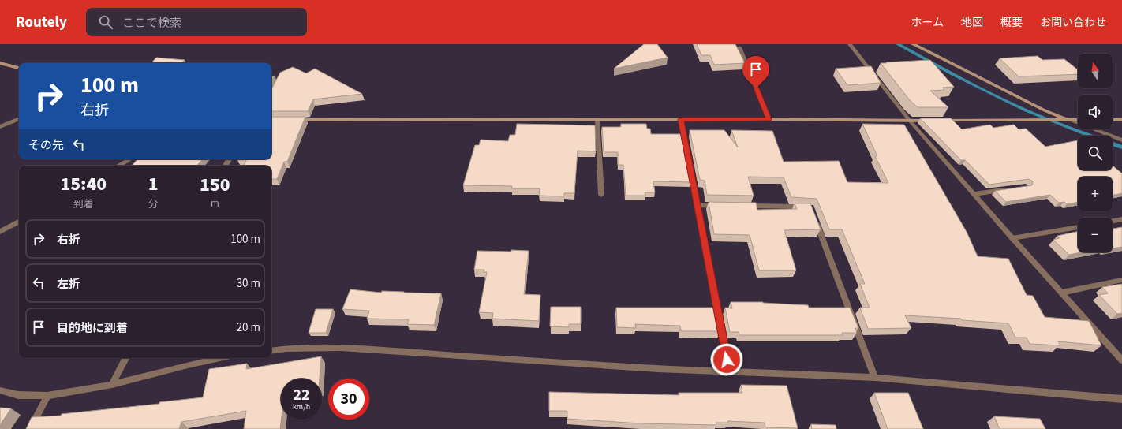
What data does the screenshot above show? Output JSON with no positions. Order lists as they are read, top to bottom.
{
  "north": "top",
  "page": {
    "header": "Routely",
    "search": "ここで検索",
    "nav": [
      "ホーム",
      "地図",
      "概要",
      "お問い合わせ"
    ],
    "map_buttons": ["+", "−"],
    "turn": ["100 m", "右折"],
    "then": "その先",
    "eta": [
      "15:40",
      "到着",
      "1",
      "分",
      "150",
      "m"
    ],
    "list": [
      {
        "name": "右折",
        "value": "100 m"
      },
      {
        "name": "左折",
        "value": "30 m"
      },
      {
        "name": "目的地に到着",
        "value": "20 m"
      }
    ],
    "speed": "22 km/h",
    "limit": "30"
  }
}
